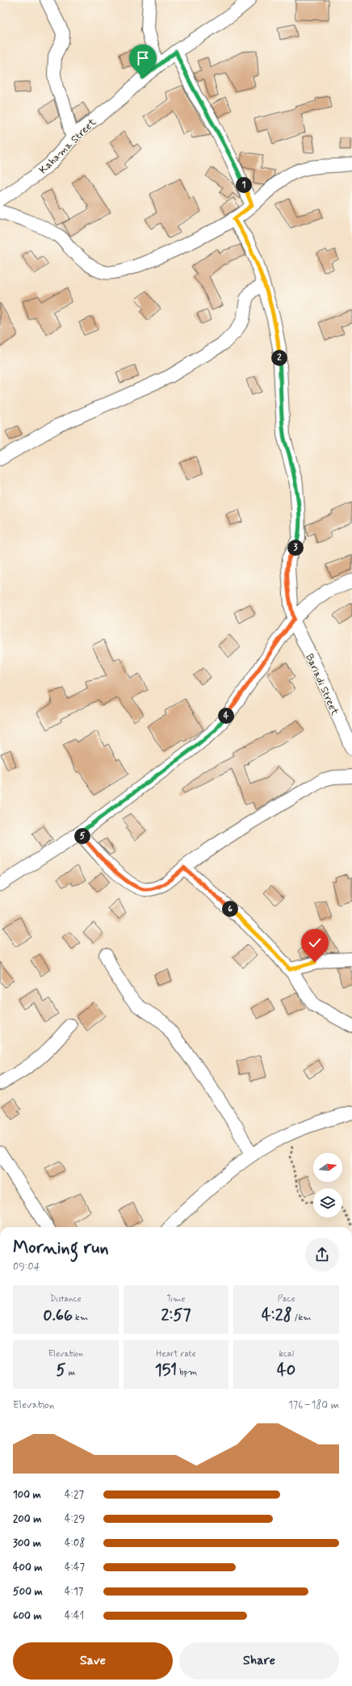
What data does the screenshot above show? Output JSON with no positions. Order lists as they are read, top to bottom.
{
  "streets": {
    "street": ["Kahama Street", "Bariadi Street"]
  },
  "north": "right",
  "page": {
    "pins": [
      "1",
      "2",
      "3",
      "4",
      "5",
      "6"
    ],
    "heading": ["Morning run", "09:04"],
    "stats": [
      ["Distance", "0.66 km"],
      ["Time", "2:57"],
      ["Pace", "4:28 /km"],
      ["Elevation", "5 m"],
      ["Heart rate", "151 bpm"],
      ["kcal", "40"]
    ],
    "chart": ["Elevation", "176–180 m"],
    "list": [
      {
        "name": "100 m",
        "note": "4:27"
      },
      {
        "name": "200 m",
        "note": "4:29"
      },
      {
        "name": "300 m",
        "note": "4:08"
      },
      {
        "name": "400 m",
        "note": "4:47"
      },
      {
        "name": "500 m",
        "note": "4:17"
      },
      {
        "name": "600 m",
        "note": "4:41"
      }
    ],
    "buttons": ["Save", "Share"]
  }
}
